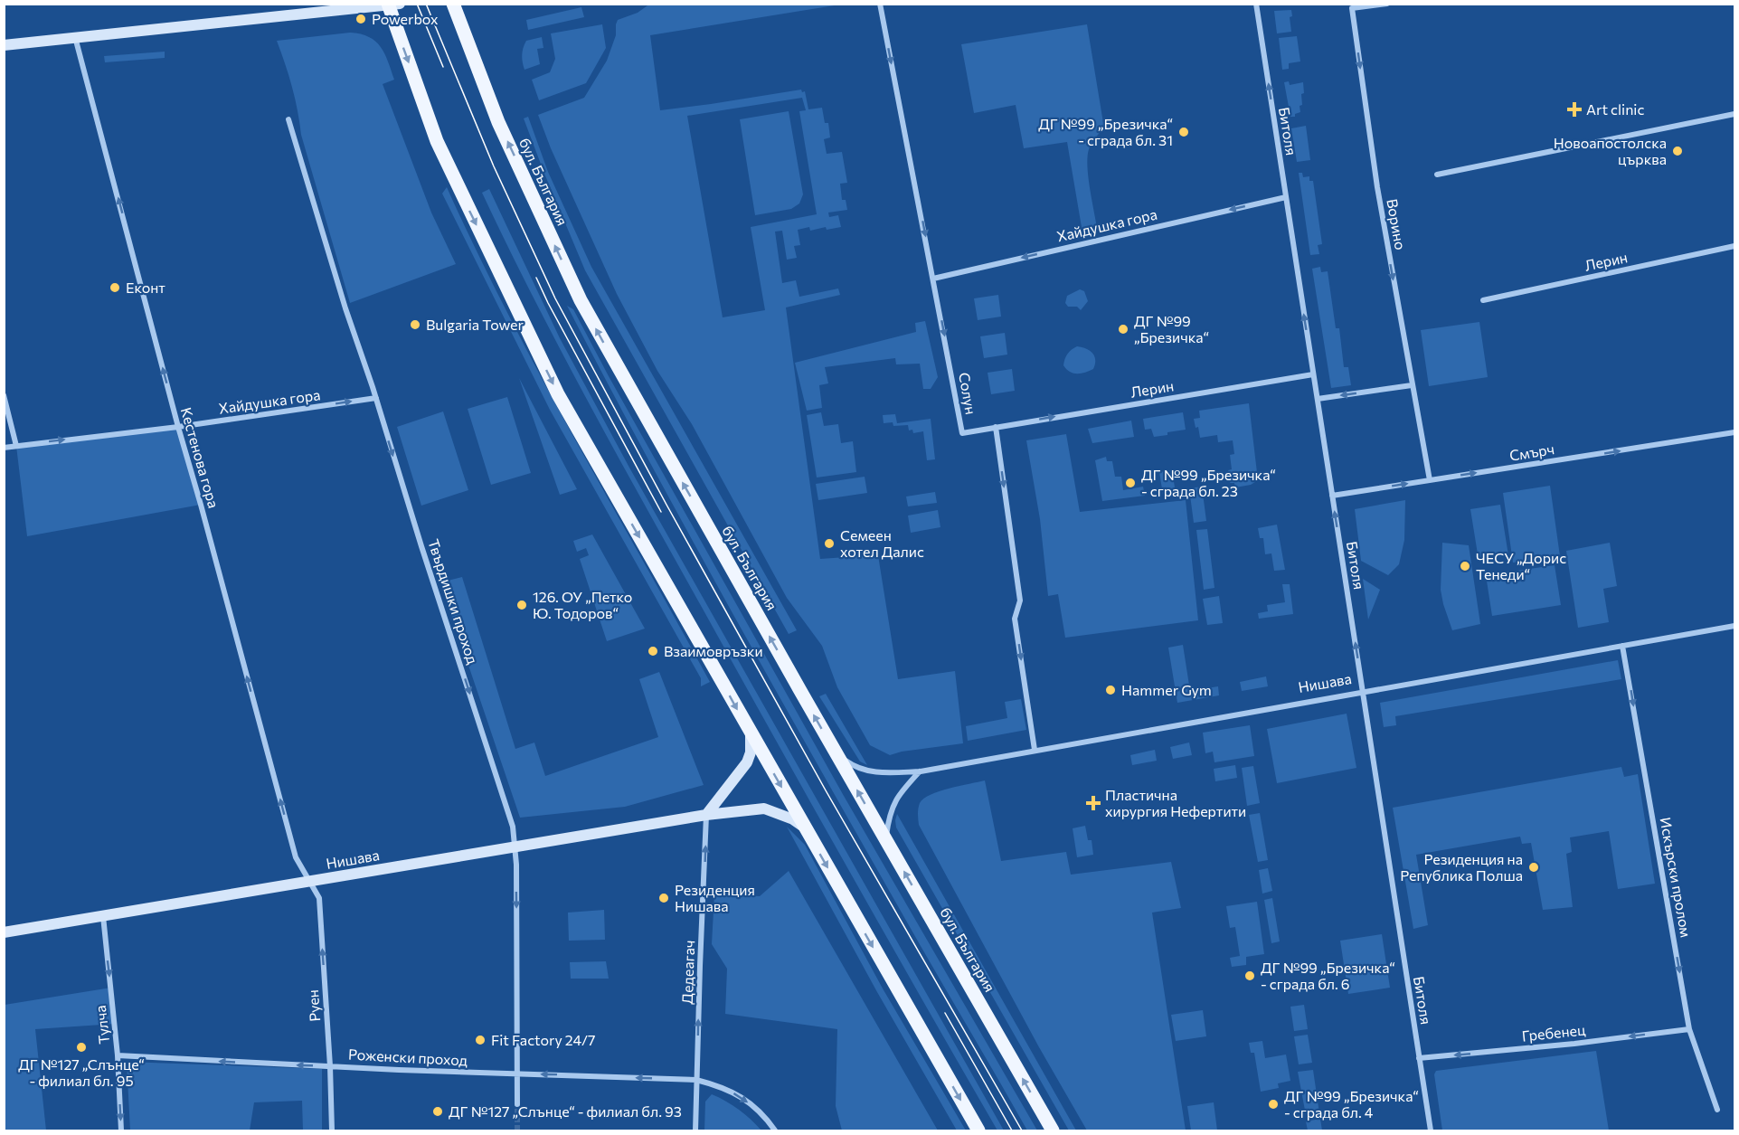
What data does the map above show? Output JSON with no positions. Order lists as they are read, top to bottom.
{
  "streets": {
    "main road": ["бул. България"],
    "street": [
      "Битоля",
      "Ворино",
      "Хайдушка гора",
      "Лерин",
      "Солун",
      "Смърч",
      "Кестенова гора",
      "Твърдишки проход",
      "Нишава",
      "Искърски пролом",
      "Дедеагач",
      "Руен",
      "Тулча",
      "Гребенец",
      "Роженски проход"
    ]
  },
  "crossings": [
    ["Битоля", "Хайдушка гора"],
    ["Битоля", "Лерин"],
    ["Битоля", "Смърч"],
    ["Битоля", "Нишава"],
    ["Битоля", "Гребенец"],
    ["бул. България", "Нишава"],
    ["Хайдушка гора", "Солун"],
    ["Хайдушка гора", "Кестенова гора"],
    ["Хайдушка гора", "Твърдишки проход"],
    ["Лерин", "Солун"],
    ["Солун", "Нишава"],
    ["Кестенова гора", "Нишава"],
    ["Кестенова гора", "Руен"],
    ["Твърдишки проход", "Нишава"],
    ["Твърдишки проход", "Роженски проход"],
    ["Нишава", "Искърски пролом"],
    ["Нишава", "Дедеагач"],
    ["Нишава", "Руен"],
    ["Нишава", "Тулча"],
    ["Искърски пролом", "Гребенец"],
    ["Дедеагач", "Роженски проход"],
    ["Руен", "Роженски проход"],
    ["Тулча", "Роженски проход"]
  ],
  "one_way": [
    "Битоля",
    "Ворино",
    "Лерин",
    "Солун",
    "Смърч",
    "Кестенова гора",
    "Твърдишки проход",
    "Искърски пролом",
    "Дедеагач",
    "Руен",
    "Тулча",
    "Гребенец"
  ],
  "places": {
    "other": [
      "Powerbox",
      "ДГ №99 „Брезичка“ - сграда бл. 31",
      "Новоапостолска църква",
      "Еконт",
      "Bulgaria Tower",
      "ДГ №99 „Брезичка“",
      "ДГ №99 „Брезичка“ - сграда бл. 23",
      "Семеен хотел Далис",
      "ЧЕСУ „Дорис Тенеди“",
      "126. ОУ „Петко Ю. Тодоров“",
      "Взаимовръзки",
      "Hammer Gym",
      "Резиденция на Република Полша",
      "Резиденция Нишава",
      "ДГ №99 „Брезичка“ - сграда бл. 6",
      "Fit Factory 24/7",
      "ДГ №127 „Слънце“ - филиал бл. 95",
      "ДГ №99 „Брезичка“ - сграда бл. 4",
      "ДГ №127 „Слънце“ - филиал бл. 93"
    ],
    "health": ["Art clinic", "Пластична хирургия Нефертити"]
  }
}
